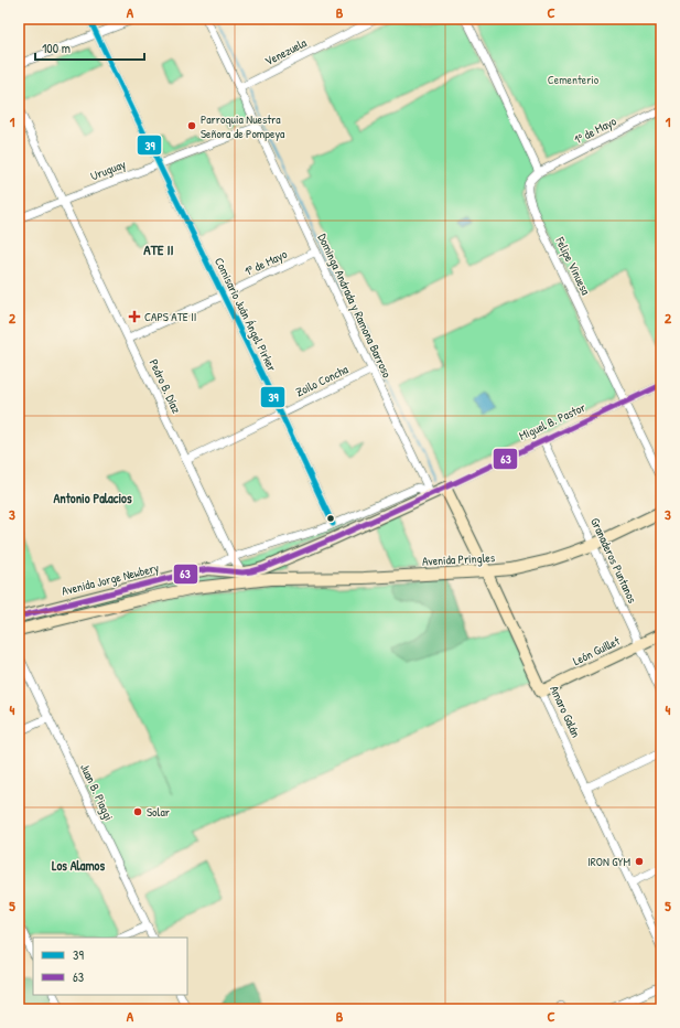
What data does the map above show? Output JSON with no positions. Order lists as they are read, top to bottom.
{
  "streets": {
    "main road": [
      "Miguel B. Pastor",
      "Avenida Pringles",
      "Avenida Jorge Newbery",
      "León Guillet",
      "Amaro Galán"
    ],
    "street": [
      "Venezuela",
      "1º de Mayo",
      "Uruguay",
      "Felipe Vinuesa",
      "Dominga Andrada y Ramona Barroso",
      "Comisario Juán Ángel Pirker",
      "Zoilo Concha",
      "Pedro B. Díaz",
      "Granaderos Puntanos",
      "Juan B. Piaggi"
    ]
  },
  "crossings": [
    ["Venezuela", "Dominga Andrada y Ramona Barroso"],
    ["1º de Mayo", "Felipe Vinuesa"],
    ["1º de Mayo", "Dominga Andrada y Ramona Barroso"],
    ["1º de Mayo", "Comisario Juán Ángel Pirker"],
    ["1º de Mayo", "Pedro B. Díaz"],
    ["Uruguay", "Dominga Andrada y Ramona Barroso"],
    ["Uruguay", "Comisario Juán Ángel Pirker"],
    ["Uruguay", "Pedro B. Díaz"],
    ["Felipe Vinuesa", "Miguel B. Pastor"],
    ["Dominga Andrada y Ramona Barroso", "Zoilo Concha"],
    ["Dominga Andrada y Ramona Barroso", "Miguel B. Pastor"],
    ["Comisario Juán Ángel Pirker", "Zoilo Concha"],
    ["Zoilo Concha", "Pedro B. Díaz"],
    ["Pedro B. Díaz", "Miguel B. Pastor"],
    ["Pedro B. Díaz", "Avenida Pringles"],
    ["Pedro B. Díaz", "Avenida Jorge Newbery"],
    ["Miguel B. Pastor", "Avenida Pringles"],
    ["Miguel B. Pastor", "Granaderos Puntanos"],
    ["Miguel B. Pastor", "Avenida Jorge Newbery"],
    ["Miguel B. Pastor", "Amaro Galán"],
    ["Avenida Pringles", "Granaderos Puntanos"],
    ["Avenida Pringles", "Avenida Jorge Newbery"],
    ["Avenida Pringles", "Amaro Galán"],
    ["Granaderos Puntanos", "León Guillet"],
    ["León Guillet", "Amaro Galán"]
  ],
  "districts": ["ATE II", "Antonio Palacios", "Los Alamos"],
  "parks": ["Cementerio"],
  "places": {
    "other": ["Parroquia Nuestra Señora de Pompeya", "Solar", "IRON GYM"],
    "health": ["CAPS ATE II"]
  },
  "lines": ["transit line 39", "transit line 63"],
  "legend": ["39", "63"],
  "scale_bar": "100 m",
  "grid": {
    "columns": ["A", "B", "C"],
    "rows": [
      "1",
      "2",
      "3",
      "4",
      "5"
    ]
  }
}
